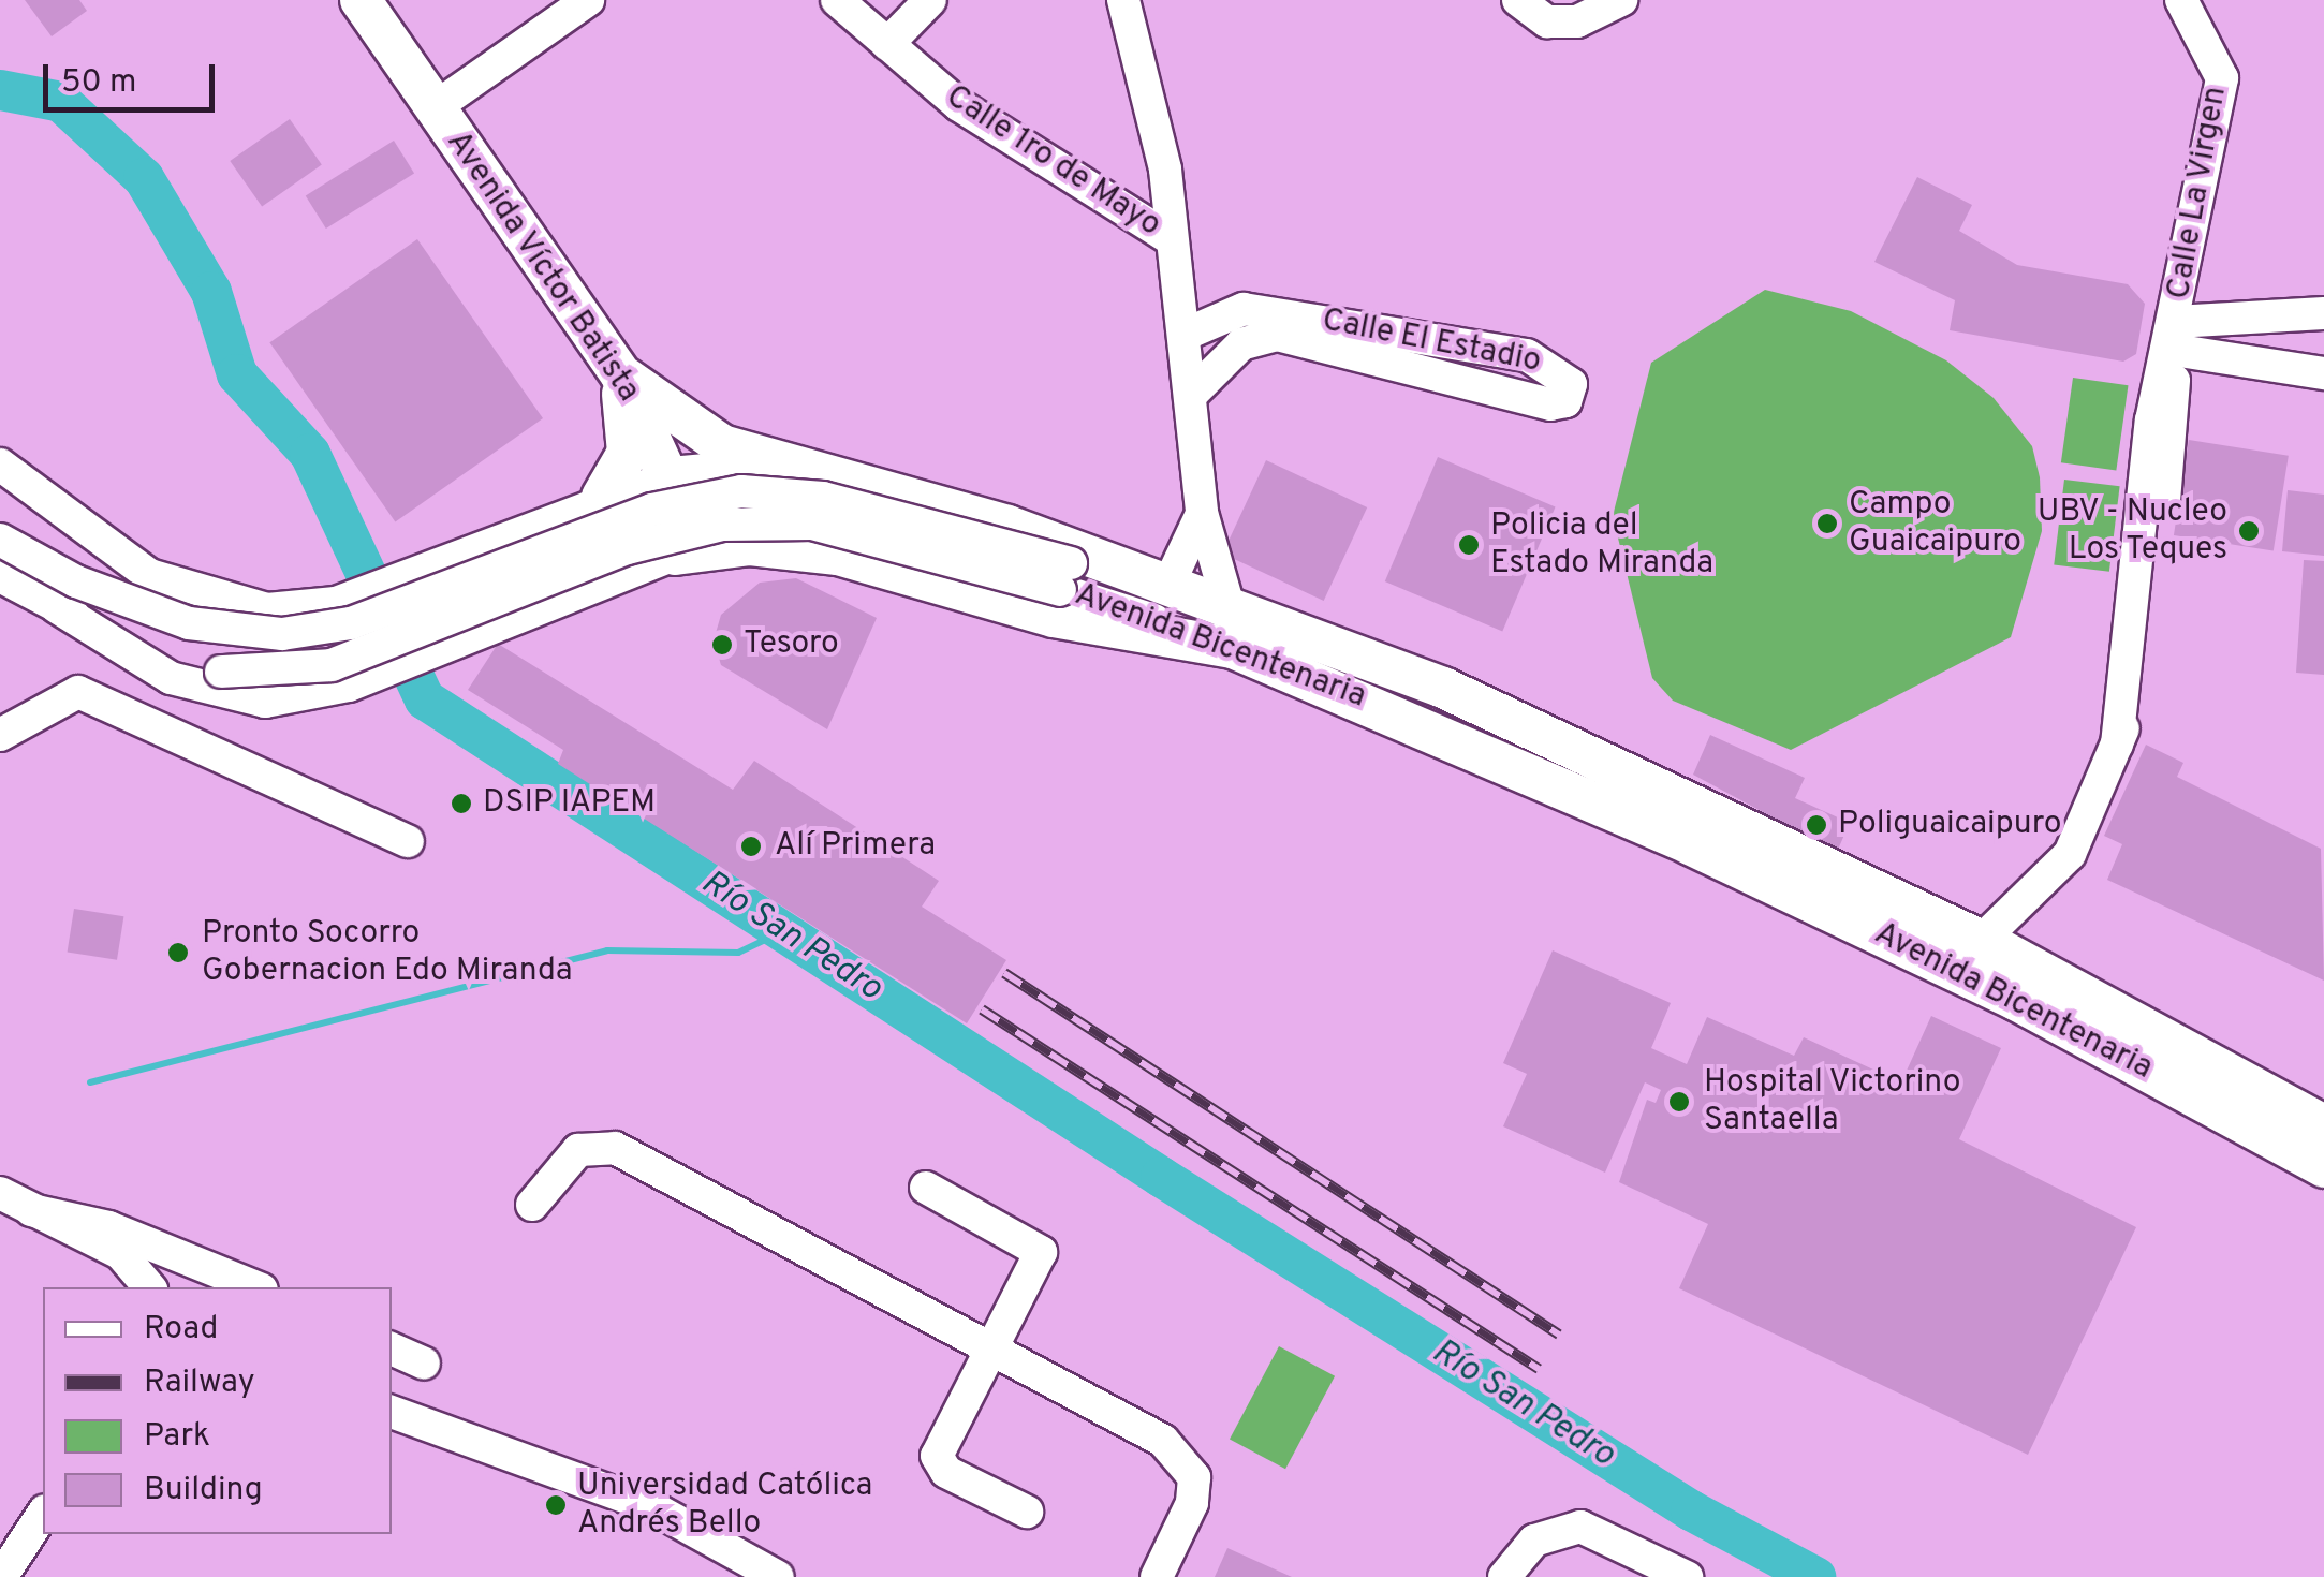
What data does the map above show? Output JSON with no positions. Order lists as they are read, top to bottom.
{
  "streets": {
    "main road": ["Avenida Víctor Batista", "Avenida Bicentenaria"],
    "street": ["Calle 1ro de Mayo", "Calle La Virgen", "Calle El Estadio"]
  },
  "crossings": [
    ["Calle La Virgen", "Avenida Bicentenaria"]
  ],
  "water": ["Río San Pedro"],
  "places": [
    "Campo Guaicaipuro",
    "UBV - Nucleo Los Teques",
    "Policia del Estado Miranda",
    "Tesoro",
    "DSIP IAPEM",
    "Poliguaicaipuro",
    "Alí Primera",
    "Pronto Socorro Gobernacion Edo Miranda",
    "Hospital Victorino Santaella",
    "Universidad Católica Andrés Bello"
  ],
  "legend": [
    "Road",
    "Railway",
    "Park",
    "Building"
  ],
  "scale_bar": "50 m"
}
